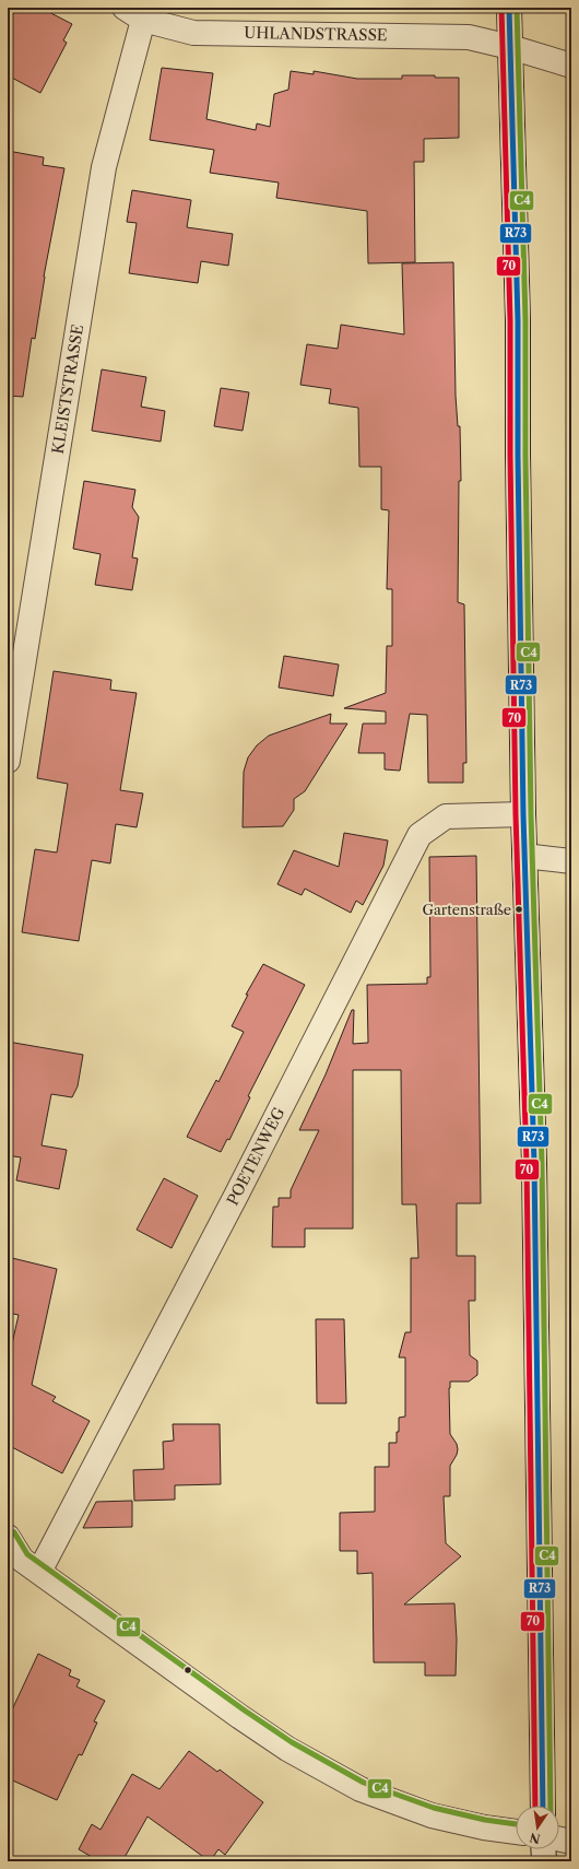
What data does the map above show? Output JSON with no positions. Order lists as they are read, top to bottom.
{
  "streets": {
    "street": ["UHLANDSTRASSE", "KLEISTSTRASSE", "POETENWEG"]
  },
  "crossings": [
    ["UHLANDSTRASSE", "KLEISTSTRASSE"]
  ],
  "places": ["Gartenstraße"],
  "lines": ["transit line R73", "transit line 70", "transit line C4"],
  "north": "bottom"
}
